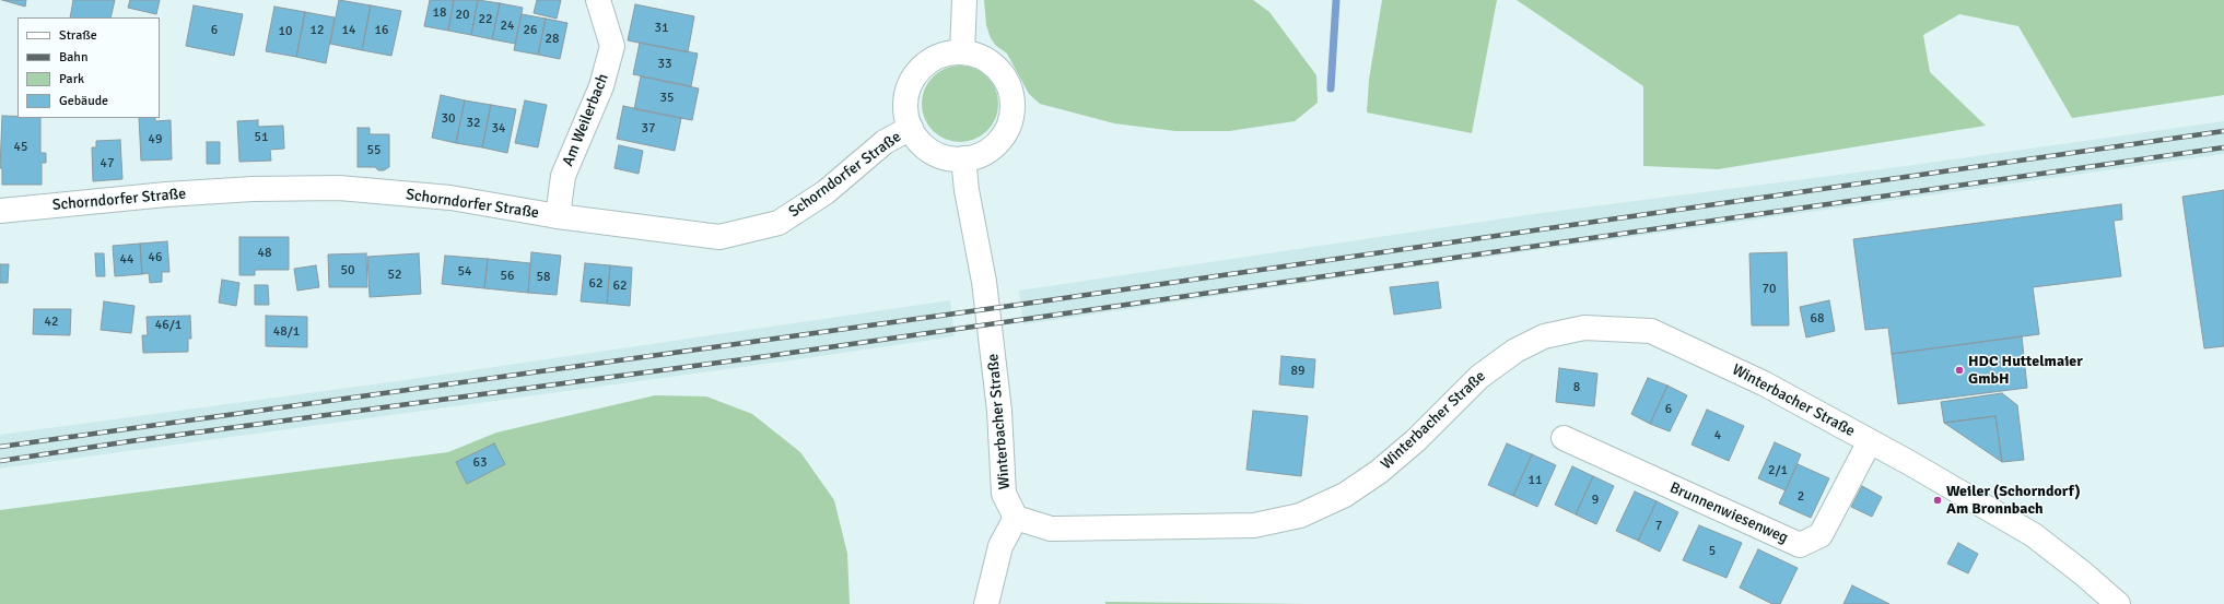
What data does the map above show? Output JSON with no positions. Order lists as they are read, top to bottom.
{
  "streets": {
    "street": [
      "Am Weilerbach",
      "Schorndorfer Straße",
      "Winterbacher Straße",
      "Brunnenwiesenweg"
    ]
  },
  "crossings": [
    ["Am Weilerbach", "Schorndorfer Straße"],
    ["Schorndorfer Straße", "Winterbacher Straße"],
    ["Winterbacher Straße", "Brunnenwiesenweg"]
  ],
  "places": ["HDC Huttelmaier GmbH", "Weiler (Schorndorf) Am Bronnbach"],
  "house_numbers": [
    "18",
    "20",
    "22",
    "24",
    "31",
    "6",
    "12",
    "14",
    "16",
    "26",
    "10",
    "28",
    "33",
    "35",
    "30",
    "32",
    "34",
    "37",
    "51",
    "49",
    "45",
    "55",
    "47",
    "48",
    "46",
    "44",
    "50",
    "54",
    "52",
    "56",
    "58",
    "62",
    "62",
    "70",
    "68",
    "42",
    "46/1",
    "48/1",
    "89",
    "8",
    "6",
    "4",
    "63",
    "2/1",
    "11",
    "2",
    "9",
    "7",
    "5"
  ],
  "legend": [
    "Straße",
    "Bahn",
    "Park",
    "Gebäude"
  ]
}
